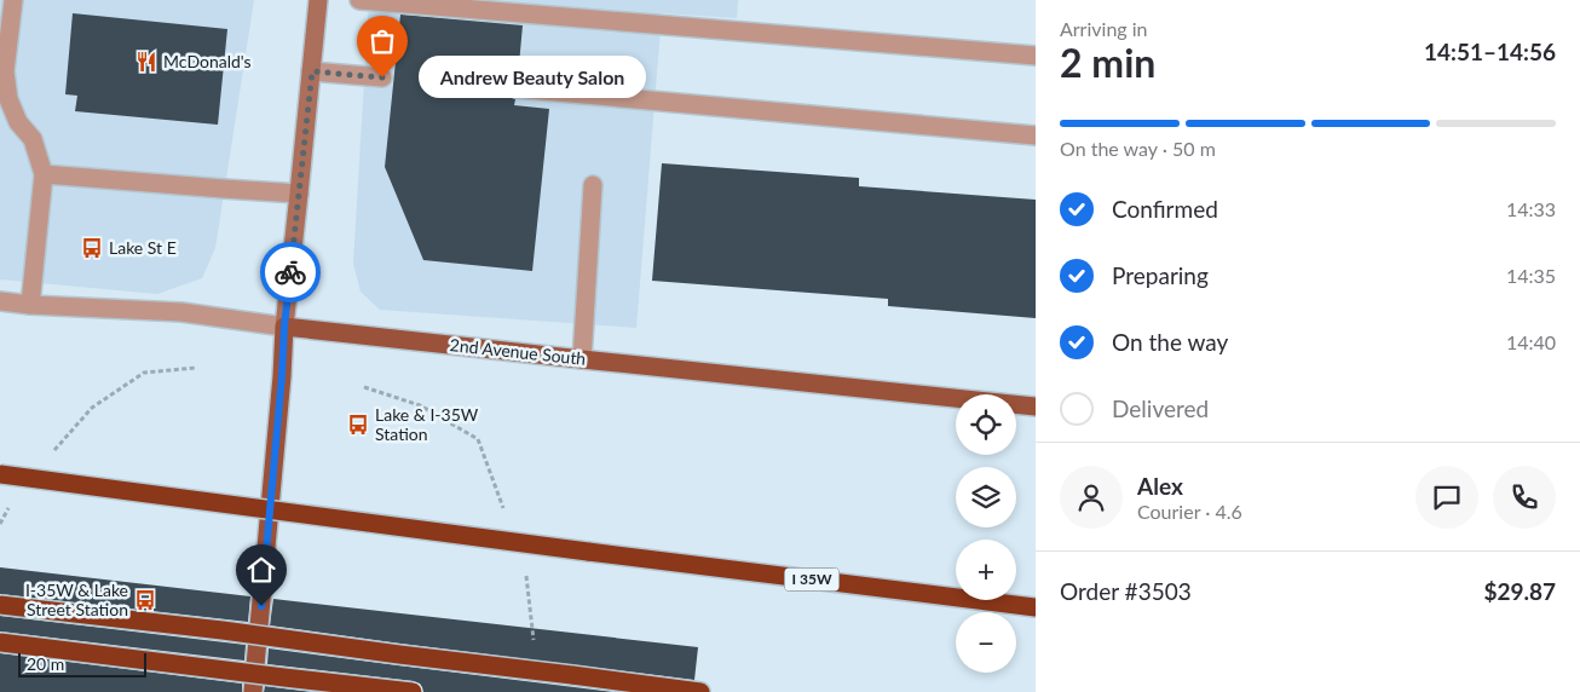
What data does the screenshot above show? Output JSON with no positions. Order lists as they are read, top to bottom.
{
  "streets": {
    "highway": ["I 35W"],
    "main road": ["2nd Avenue South"]
  },
  "places": {
    "restaurant": ["McDonald's"],
    "other": ["Andrew Beauty Salon"],
    "bus stop": ["Lake St E", "Lake & I-35W Station", "I-35W & Lake Street Station"]
  },
  "scale_bar": "20 m",
  "page": {
    "heading": ["2 min", "Arriving in", "14:51–14:56"],
    "panel": [
      "Alex",
      "Courier · 4.6",
      "Order #3503",
      "$29.87"
    ],
    "bubble": "Andrew Beauty Salon",
    "bar": "On the way · 50 m",
    "list": [
      ["Confirmed", "14:33"],
      ["Preparing", "14:35"],
      ["On the way", "14:40"],
      "Delivered"
    ],
    "map_buttons": ["+", "−"],
    "scale": "20 m"
  }
}
